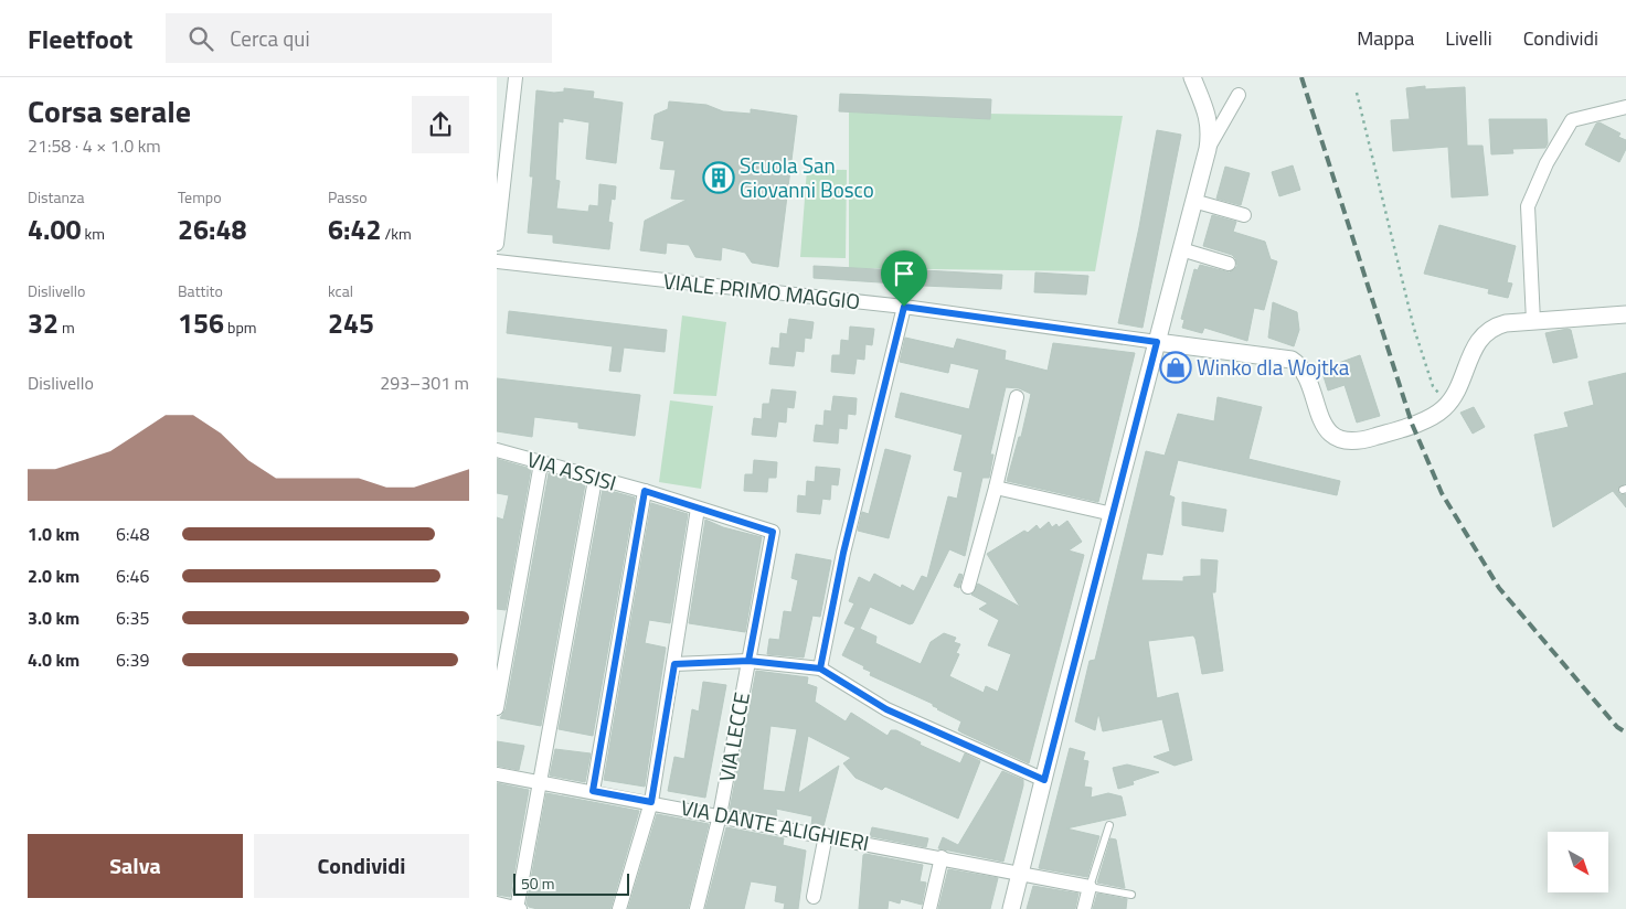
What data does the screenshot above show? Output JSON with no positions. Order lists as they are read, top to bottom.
{
  "streets": {
    "street": [
      "VIALE PRIMO MAGGIO",
      "VIA ASSISI",
      "VIA LECCE",
      "VIA DANTE ALIGHIERI"
    ]
  },
  "crossings": [
    ["VIA ASSISI", "VIA LECCE"],
    ["VIA LECCE", "VIA DANTE ALIGHIERI"]
  ],
  "places": {
    "building": ["Scuola San Giovanni Bosco"],
    "shop": ["Winko dla Wojtka"]
  },
  "scale_bar": "50 m",
  "north": "bottom right",
  "page": {
    "header": "Fleetfoot",
    "search": "Cerca qui",
    "nav": ["Mappa", "Livelli", "Condividi"],
    "heading": ["Corsa serale", "21:58 · 4 × 1.0 km"],
    "stats": [
      ["Distanza", "4.00 km"],
      ["Tempo", "26:48"],
      ["Passo", "6:42 /km"],
      ["Dislivello", "32 m"],
      ["Battito", "156 bpm"],
      ["kcal", "245"]
    ],
    "chart": ["Dislivello", "293–301 m"],
    "list": [
      {
        "name": "1.0 km",
        "note": "6:48"
      },
      {
        "name": "2.0 km",
        "note": "6:46"
      },
      {
        "name": "3.0 km",
        "note": "6:35"
      },
      {
        "name": "4.0 km",
        "note": "6:39"
      }
    ],
    "buttons": ["Salva", "Condividi"],
    "scale": "50 m"
  }
}
